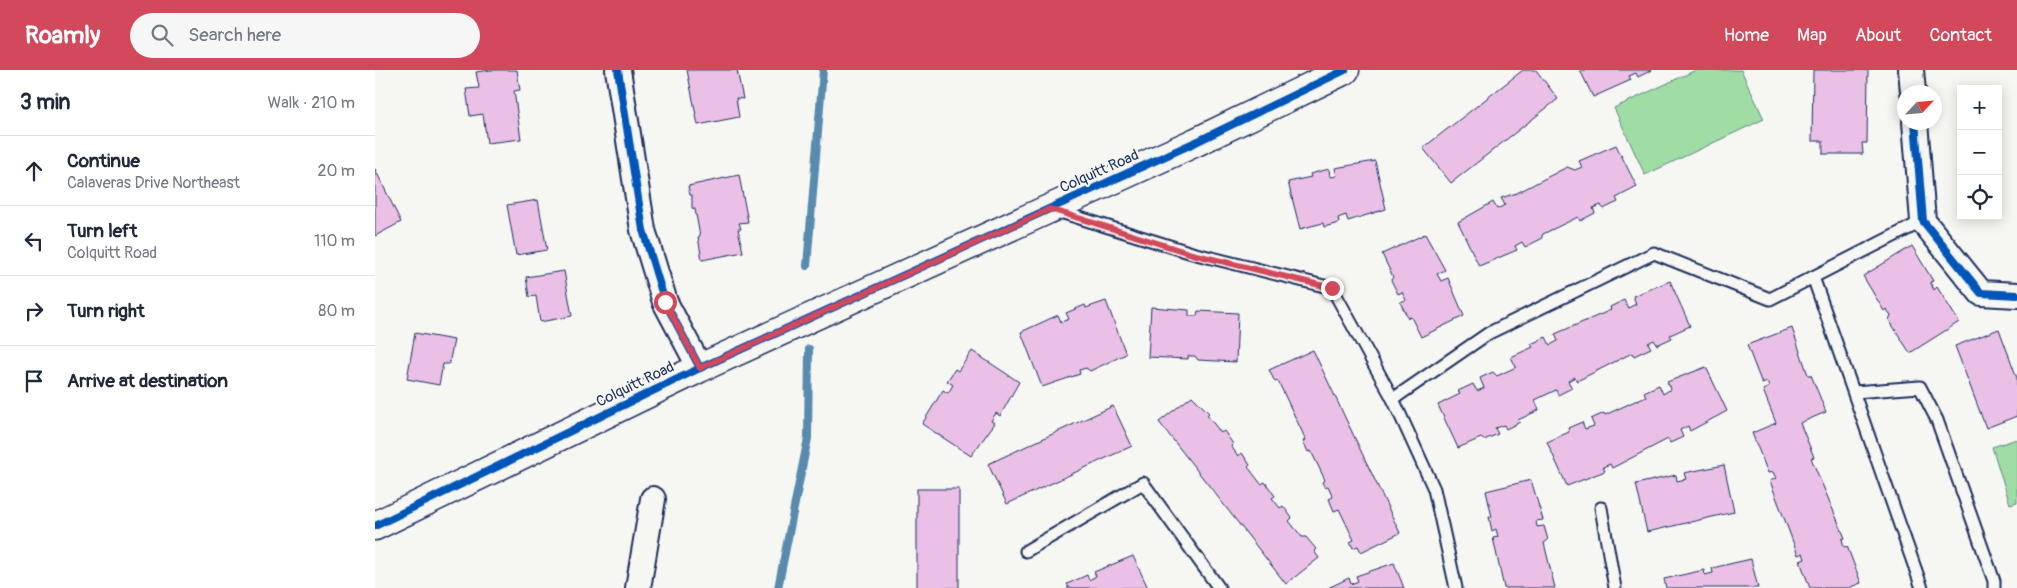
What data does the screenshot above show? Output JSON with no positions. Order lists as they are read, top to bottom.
{
  "streets": {
    "street": ["Colquitt Road"]
  },
  "north": "top right",
  "page": {
    "header": "Roamly",
    "search": "Search here",
    "nav": [
      "Home",
      "Map",
      "About",
      "Contact"
    ],
    "heading": ["3 min", "Walk · 210 m"],
    "map_buttons": ["+", "−"],
    "list": [
      ["Continue", "Calaveras Drive Northeast", "20 m"],
      ["Turn left", "Colquitt Road", "110 m"],
      ["Turn right", "80 m"],
      "Arrive at destination"
    ]
  }
}
